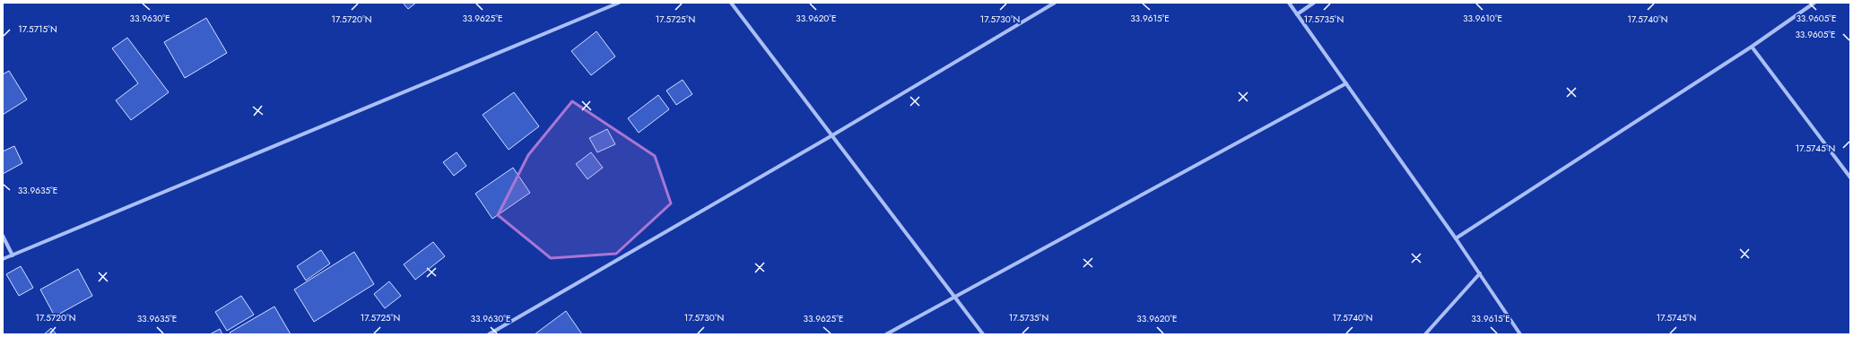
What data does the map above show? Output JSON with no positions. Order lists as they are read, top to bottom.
{
  "coordinates": [
    "33.9630°E",
    "33.9625°E",
    "33.9620°E",
    "33.9615°E",
    "33.9610°E",
    "33.9605°E",
    "17.5720°N",
    "17.5725°N",
    "17.5730°N",
    "17.5735°N",
    "17.5740°N",
    "17.5715°N",
    "17.5745°N",
    "33.9635°E"
  ]
}
